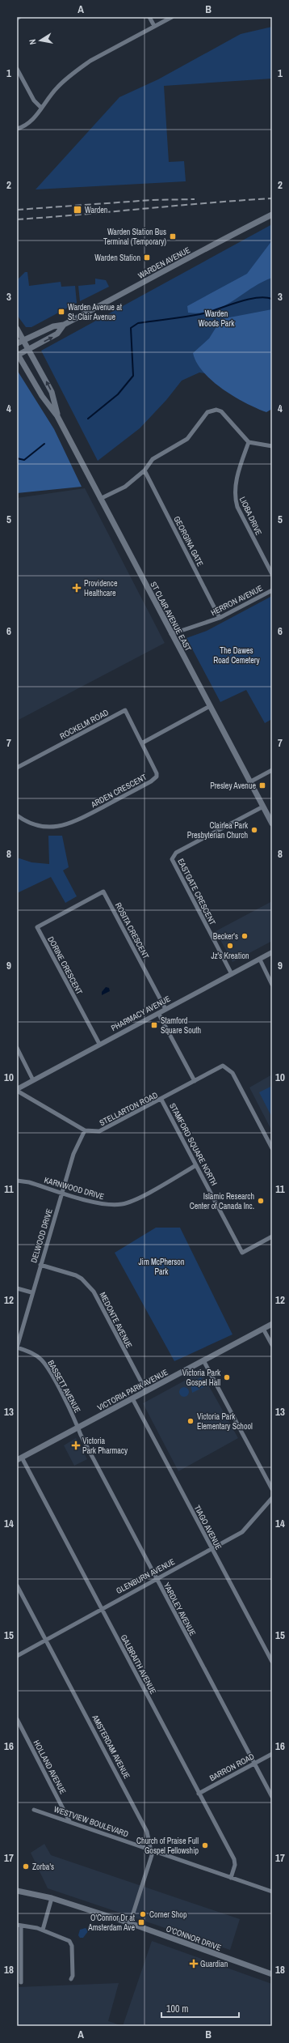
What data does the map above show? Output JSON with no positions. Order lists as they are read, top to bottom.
{
  "streets": {
    "main road": [
      "WARDEN AVENUE",
      "ST CLAIR AVENUE EAST",
      "VICTORIA PARK AVENUE",
      "O'CONNOR DRIVE"
    ],
    "street": [
      "LIOBA DRIVE",
      "GEORGINA GATE",
      "HERRON AVENUE",
      "ROCKELM ROAD",
      "ARDEN CRESCENT",
      "EASTGATE CRESCENT",
      "ROSITA CRESCENT",
      "DORINE CRESCENT",
      "PHARMACY AVENUE",
      "STELLARTON ROAD",
      "STAMFORD SQUARE NORTH",
      "KARNWOOD DRIVE",
      "DELWOOD DRIVE",
      "MEDONTE AVENUE",
      "BASSETT AVENUE",
      "TIAGO AVENUE",
      "GLENBURN AVENUE",
      "YARDLEY AVENUE",
      "GALBRAITH AVENUE",
      "AMSTERDAM AVENUE",
      "HOLLAND AVENUE",
      "BARRON ROAD",
      "WESTVIEW BOULEVARD"
    ]
  },
  "crossings": [
    ["WARDEN AVENUE", "ST CLAIR AVENUE EAST"],
    ["GEORGINA GATE", "HERRON AVENUE"],
    ["HERRON AVENUE", "ST CLAIR AVENUE EAST"],
    ["ST CLAIR AVENUE EAST", "EASTGATE CRESCENT"],
    ["ROCKELM ROAD", "ARDEN CRESCENT"],
    ["EASTGATE CRESCENT", "PHARMACY AVENUE"],
    ["ROSITA CRESCENT", "DORINE CRESCENT"],
    ["ROSITA CRESCENT", "PHARMACY AVENUE"],
    ["DORINE CRESCENT", "PHARMACY AVENUE"],
    ["STELLARTON ROAD", "STAMFORD SQUARE NORTH"],
    ["STELLARTON ROAD", "DELWOOD DRIVE"],
    ["STAMFORD SQUARE NORTH", "KARNWOOD DRIVE"],
    ["KARNWOOD DRIVE", "DELWOOD DRIVE"],
    ["DELWOOD DRIVE", "MEDONTE AVENUE"],
    ["DELWOOD DRIVE", "BASSETT AVENUE"],
    ["MEDONTE AVENUE", "VICTORIA PARK AVENUE"],
    ["BASSETT AVENUE", "VICTORIA PARK AVENUE"],
    ["BASSETT AVENUE", "YARDLEY AVENUE"],
    ["VICTORIA PARK AVENUE", "TIAGO AVENUE"],
    ["VICTORIA PARK AVENUE", "YARDLEY AVENUE"],
    ["VICTORIA PARK AVENUE", "GALBRAITH AVENUE"],
    ["TIAGO AVENUE", "GLENBURN AVENUE"],
    ["GLENBURN AVENUE", "YARDLEY AVENUE"],
    ["GLENBURN AVENUE", "GALBRAITH AVENUE"],
    ["GLENBURN AVENUE", "AMSTERDAM AVENUE"],
    ["YARDLEY AVENUE", "BARRON ROAD"],
    ["GALBRAITH AVENUE", "BARRON ROAD"],
    ["GALBRAITH AVENUE", "WESTVIEW BOULEVARD"],
    ["AMSTERDAM AVENUE", "WESTVIEW BOULEVARD"],
    ["HOLLAND AVENUE", "WESTVIEW BOULEVARD"]
  ],
  "parks": ["Warden Woods Park", "The Dawes Road Cemetery", "Jim McPherson Park"],
  "places": {
    "transit": [
      "Warden",
      "Warden Station Bus Terminal (Temporary)",
      "Warden Station",
      "Warden Avenue at St. Clair Avenue",
      "Presley Avenue",
      "Stamford Square South",
      "O'Connor Dr at Amsterdam Ave"
    ],
    "health": ["Providence Healthcare", "Victoria Park Pharmacy", "Guardian"],
    "other": [
      "Clairlea Park Presbyterian Church",
      "Becker's",
      "Jz's Kreation",
      "Islamic Research Center of Canada Inc.",
      "Victoria Park Gospel Hall",
      "Victoria Park Elementary School",
      "Church of Praise Full Gospel Fellowship",
      "Zorba's",
      "Corner Shop"
    ]
  },
  "scale_bar": "100 m",
  "north": "left",
  "grid": {
    "columns": ["A", "B"],
    "rows": [
      "1",
      "2",
      "3",
      "4",
      "5",
      "6",
      "7",
      "8",
      "9",
      "10",
      "11",
      "12",
      "13",
      "14",
      "15",
      "16",
      "17",
      "18"
    ]
  }
}
